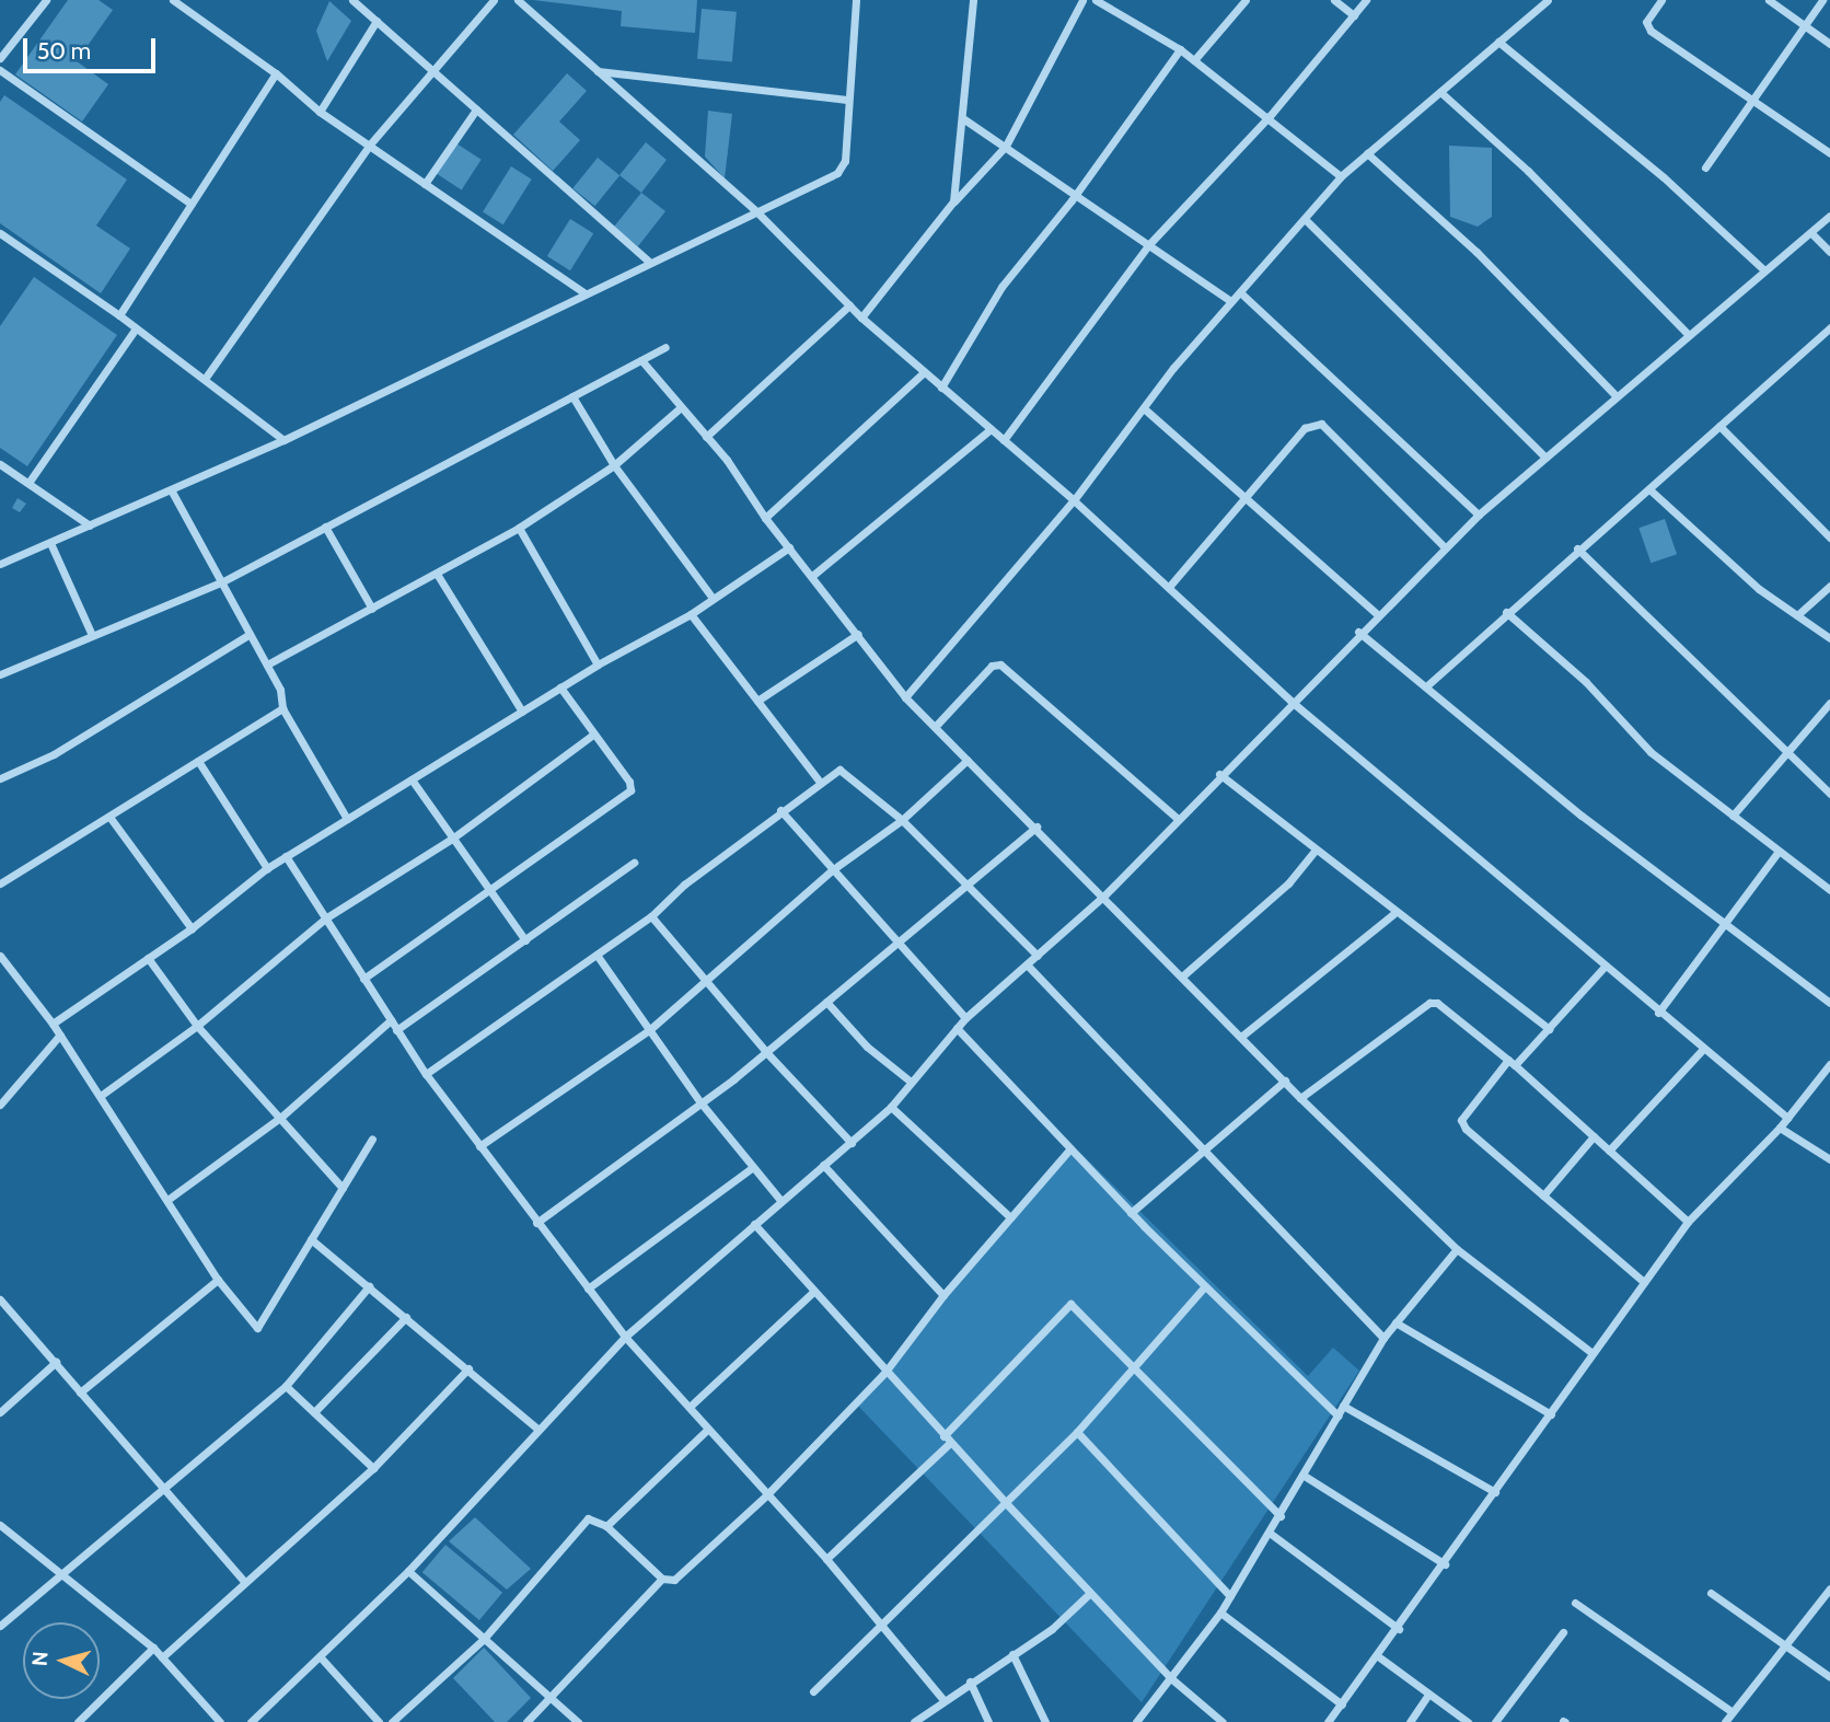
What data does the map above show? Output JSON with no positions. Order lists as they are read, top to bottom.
{
  "scale_bar": "50 m",
  "north": "left"
}
